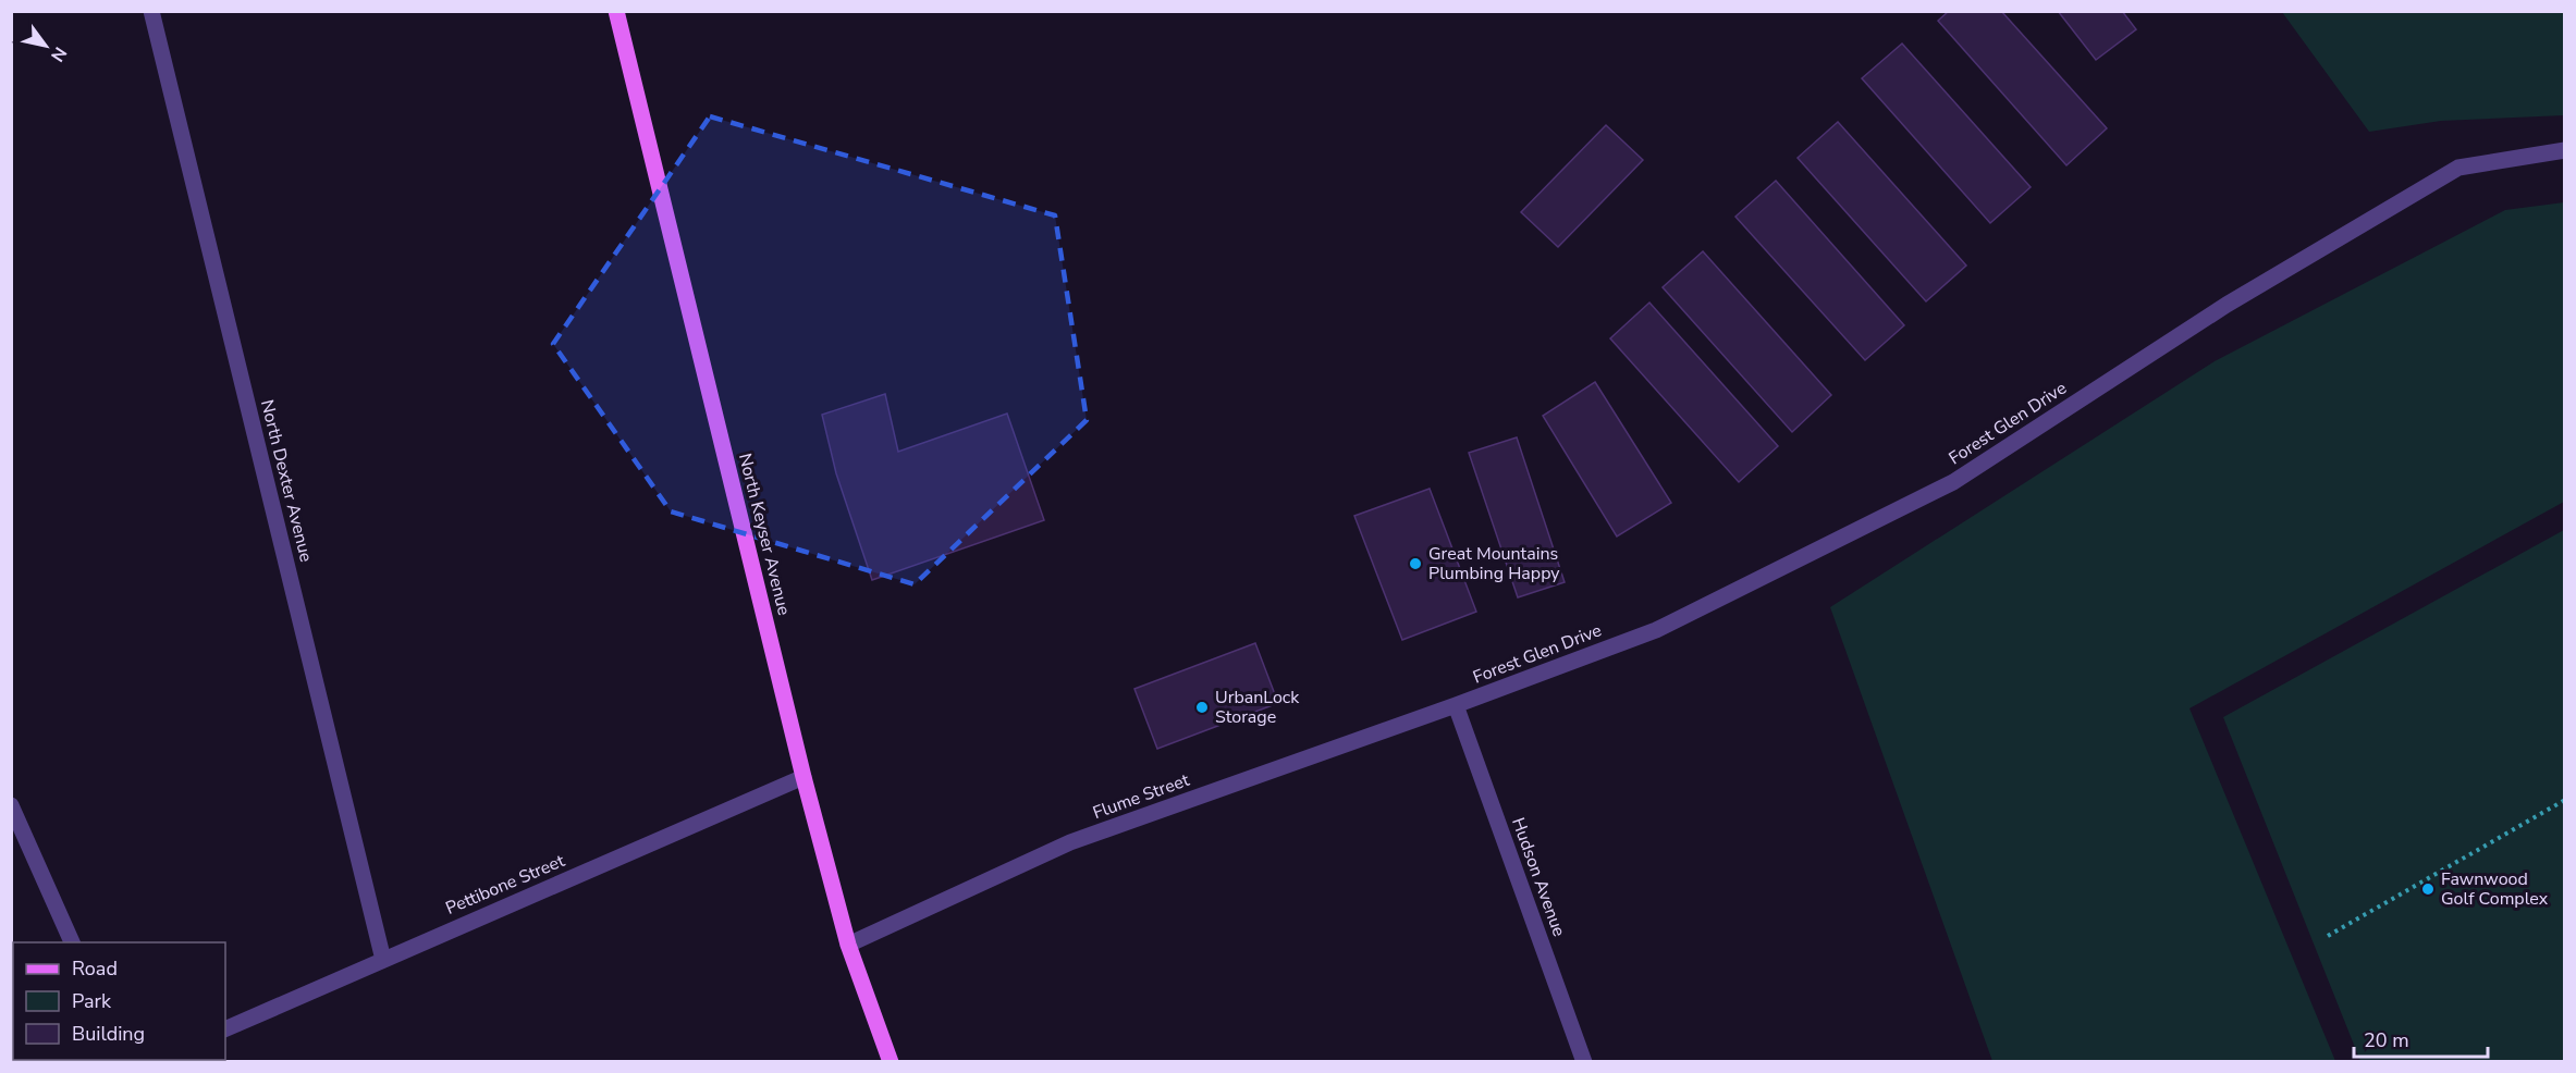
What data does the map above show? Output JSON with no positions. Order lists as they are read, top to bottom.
{
  "streets": {
    "main road": ["North Keyser Avenue"],
    "street": [
      "Forest Glen Drive",
      "North Dexter Avenue",
      "Flume Street",
      "Hudson Avenue",
      "Pettibone Street"
    ]
  },
  "crossings": [
    ["Forest Glen Drive", "Flume Street"],
    ["Forest Glen Drive", "Hudson Avenue"],
    ["North Dexter Avenue", "Pettibone Street"],
    ["North Keyser Avenue", "Flume Street"],
    ["North Keyser Avenue", "Pettibone Street"],
    ["Flume Street", "Hudson Avenue"]
  ],
  "places": ["Great Mountains Plumbing Happy", "UrbanLock Storage", "Fawnwood Golf Complex"],
  "legend": ["Road", "Park", "Building"],
  "scale_bar": "20 m",
  "north": "bottom right"
}
